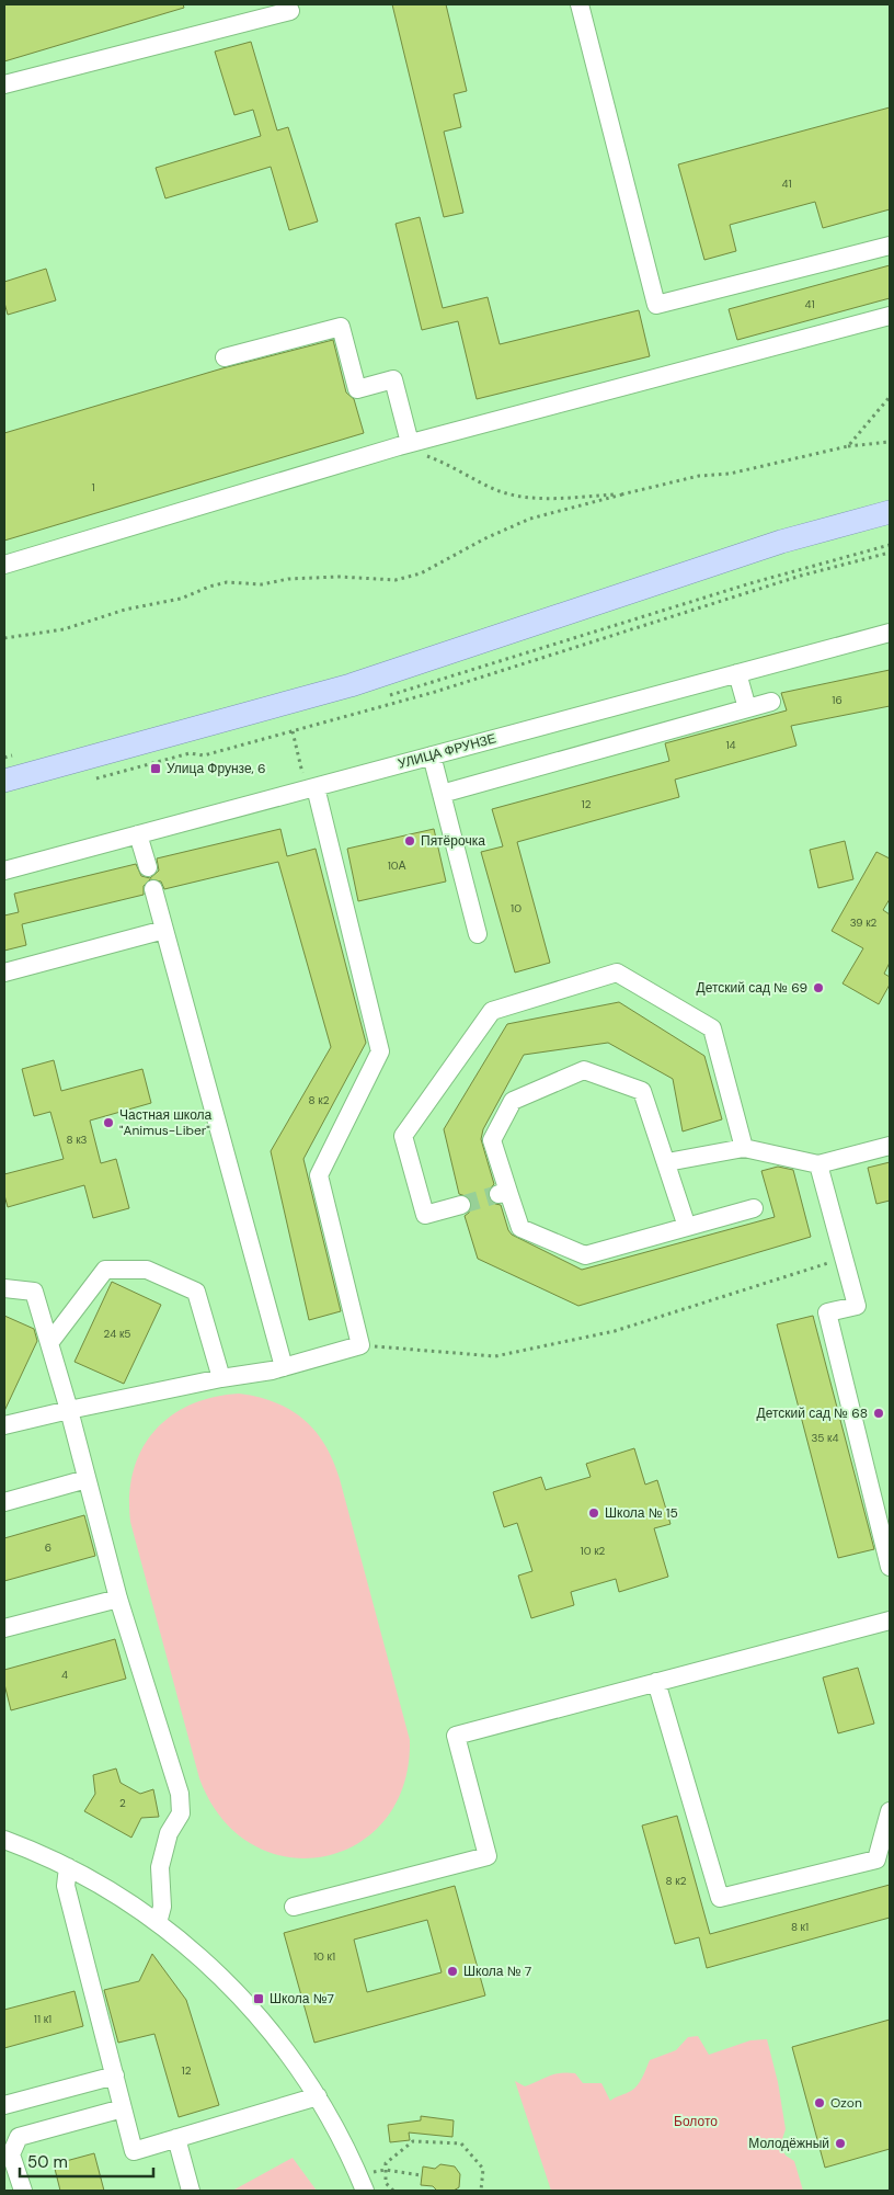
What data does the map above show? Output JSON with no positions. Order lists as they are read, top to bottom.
{
  "streets": {
    "street": ["УЛИЦА ФРУНЗЕ"]
  },
  "parks": ["Болото"],
  "places": {
    "transit": ["Улица Фрунзе, 6", "Школа №7"],
    "other": [
      "Пятёрочка",
      "Детский сад № 69",
      "Частная школа \"Animus-Liber\"",
      "Детский сад № 68",
      "Школа № 15",
      "Школа № 7",
      "Ozon",
      "Молодёжный"
    ]
  },
  "house_numbers": [
    "41",
    "41",
    "1",
    "16",
    "14",
    "12",
    "10А",
    "10",
    "39 к2",
    "8 к2",
    "8 к3",
    "24 к5",
    "35 к4",
    "6",
    "10 к2",
    "4",
    "2",
    "8 к2",
    "8 к1",
    "10 к1",
    "11 к1",
    "12"
  ],
  "scale_bar": "50 m"
}
